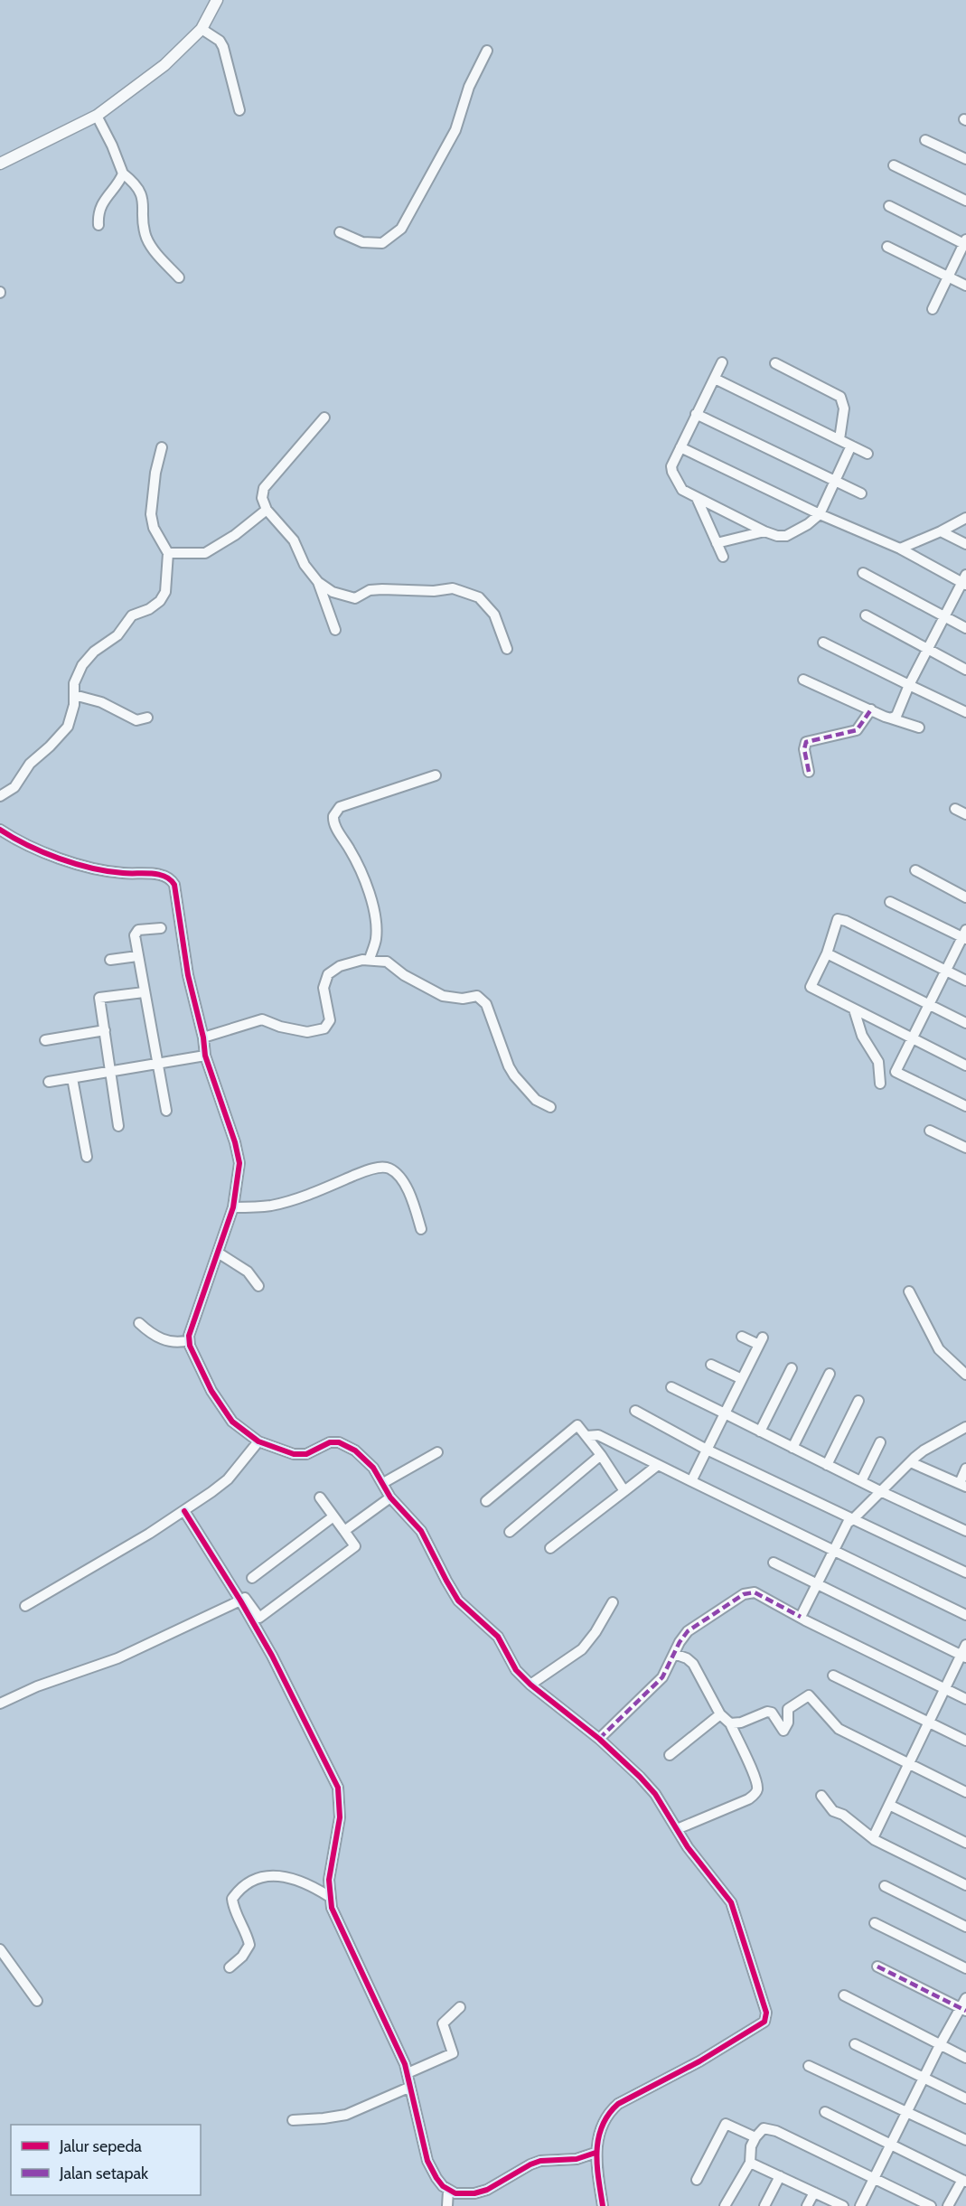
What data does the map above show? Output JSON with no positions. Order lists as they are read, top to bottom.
{
  "legend": ["Jalur sepeda", "Jalan setapak"]
}
